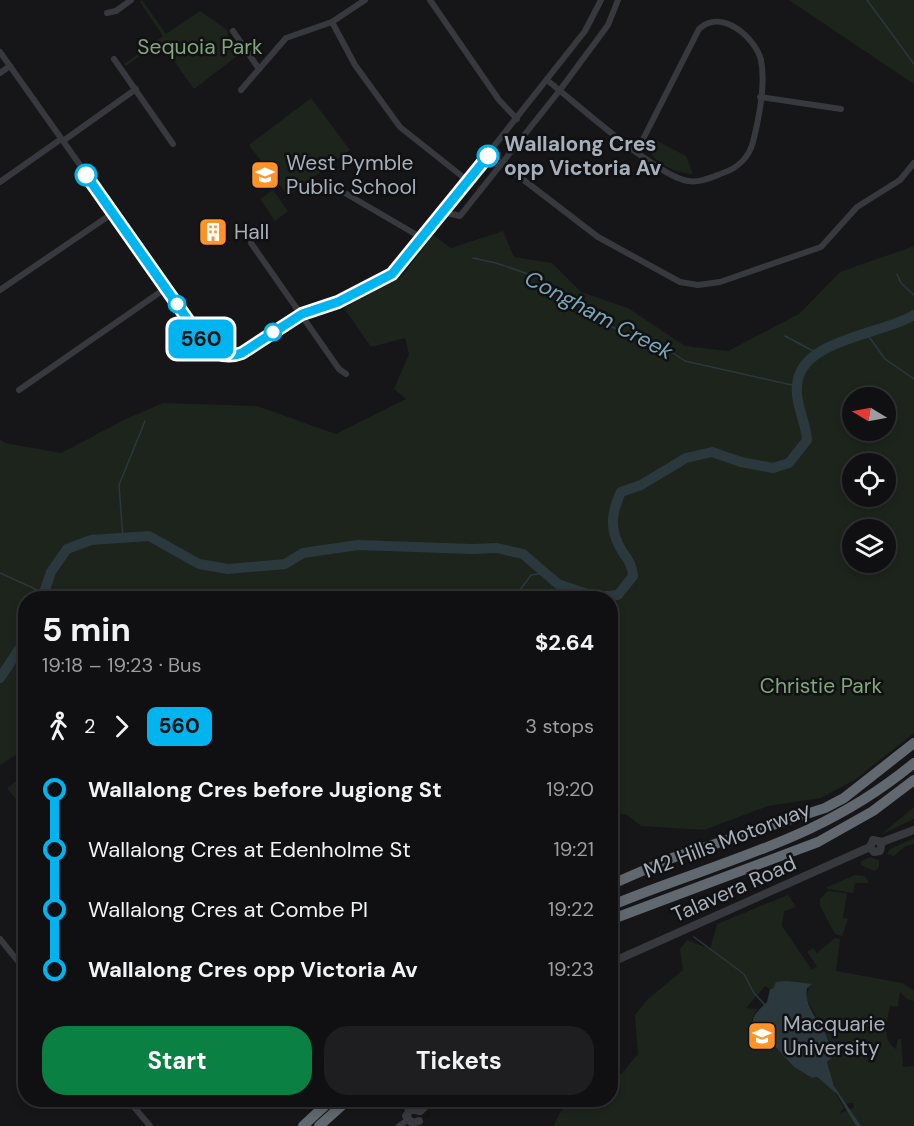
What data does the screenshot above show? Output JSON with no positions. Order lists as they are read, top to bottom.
{
  "streets": {
    "highway": ["M2 Hills Motorway"],
    "street": ["Talavera Road"]
  },
  "water": ["Congham Creek"],
  "parks": ["Sequoia Park", "Christie Park"],
  "places": {
    "other": ["Wallalong Cres opp Victoria Av"],
    "school or university": ["West Pymble Public School", "Macquarie University"],
    "building": ["Hall"]
  },
  "lines": ["bus line 560"],
  "north": "left",
  "page": {
    "on_map": "560",
    "heading": ["5 min", "19:18 – 19:23 · Bus", "$2.64"],
    "legs": ["2", "560", "3 stops"],
    "list": [
      {
        "name": "Wallalong Cres before Jugiong St",
        "value": "19:20"
      },
      {
        "name": "Wallalong Cres at Edenholme St",
        "value": "19:21"
      },
      {
        "name": "Wallalong Cres at Combe Pl",
        "value": "19:22"
      },
      {
        "name": "Wallalong Cres opp Victoria Av",
        "value": "19:23"
      }
    ],
    "buttons": ["Start", "Tickets"]
  }
}
